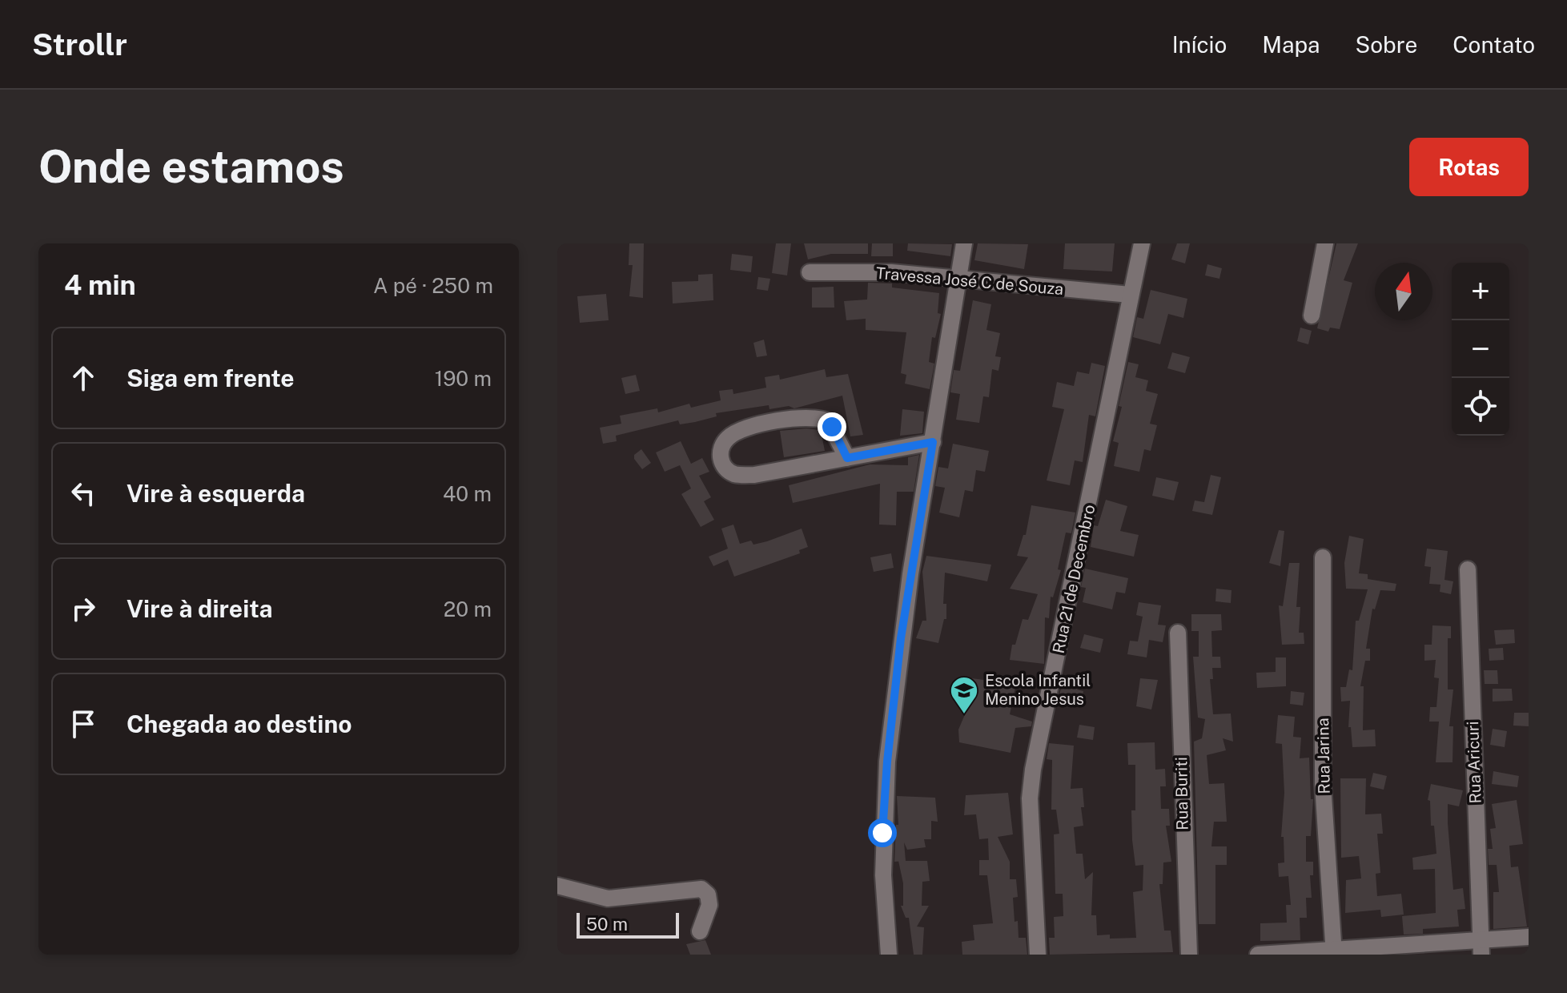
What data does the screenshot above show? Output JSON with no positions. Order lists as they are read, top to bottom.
{
  "streets": {
    "street": [
      "Travessa José C de Souza",
      "Rua 21 de Decembro",
      "Rua Jarina",
      "Rua Aricuri",
      "Rua Buriti"
    ]
  },
  "crossings": [
    ["Travessa José C de Souza", "Rua 21 de Decembro"]
  ],
  "places": {
    "school or university": ["Escola Infantil Menino Jesus"]
  },
  "scale_bar": "50 m",
  "north": "top",
  "page": {
    "header": "Strollr",
    "nav": [
      "Início",
      "Mapa",
      "Sobre",
      "Contato"
    ],
    "buttons": "Rotas",
    "title": "Onde estamos",
    "heading": ["4 min", "A pé · 250 m"],
    "map_buttons": ["+", "−"],
    "list": [
      ["Siga em frente", "190 m"],
      ["Vire à esquerda", "40 m"],
      ["Vire à direita", "20 m"],
      "Chegada ao destino"
    ],
    "scale": "50 m"
  }
}
